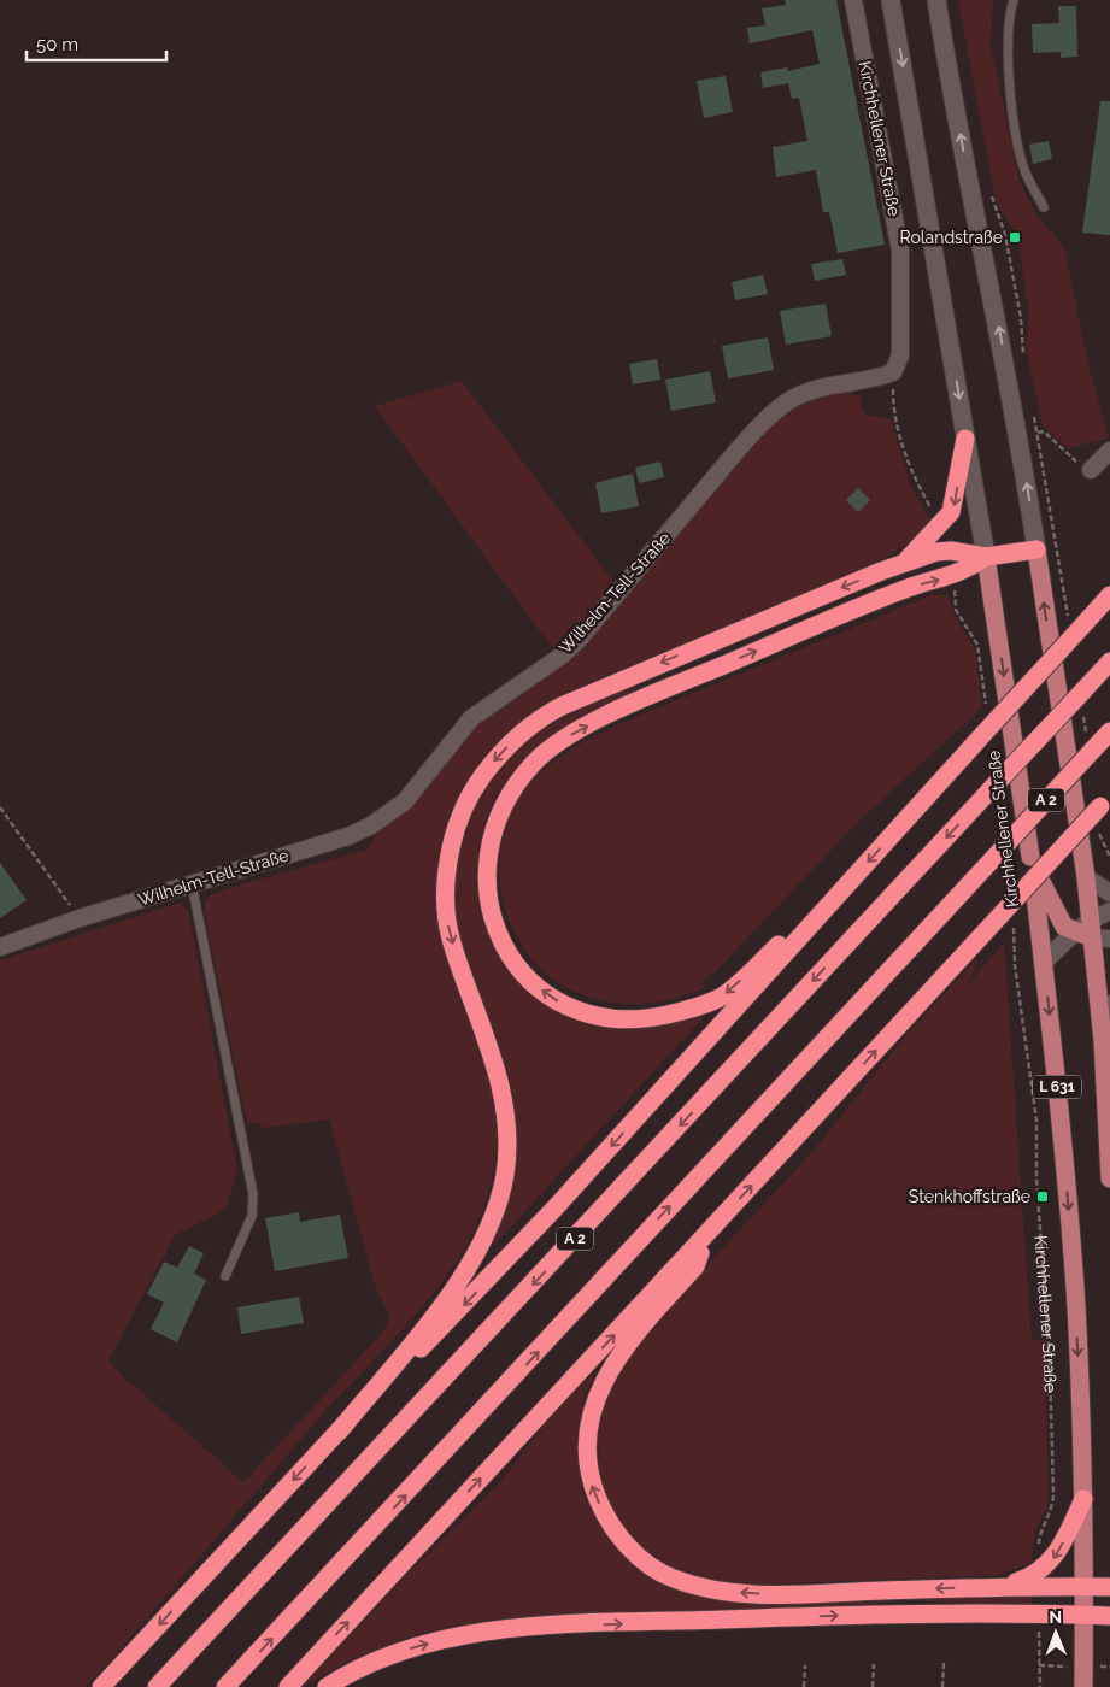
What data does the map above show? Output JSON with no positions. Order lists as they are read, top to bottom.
{
  "streets": {
    "highway": ["A 2"],
    "main road": ["Kirchhellener Straße", "L 631"],
    "street": ["Wilhelm-Tell-Straße"]
  },
  "crossings": [
    ["Kirchhellener Straße", "Wilhelm-Tell-Straße"],
    ["Kirchhellener Straße", "A 2"]
  ],
  "places": {
    "transit": ["Rolandstraße", "Stenkhoffstraße"]
  },
  "scale_bar": "50 m",
  "north": "top"
}
